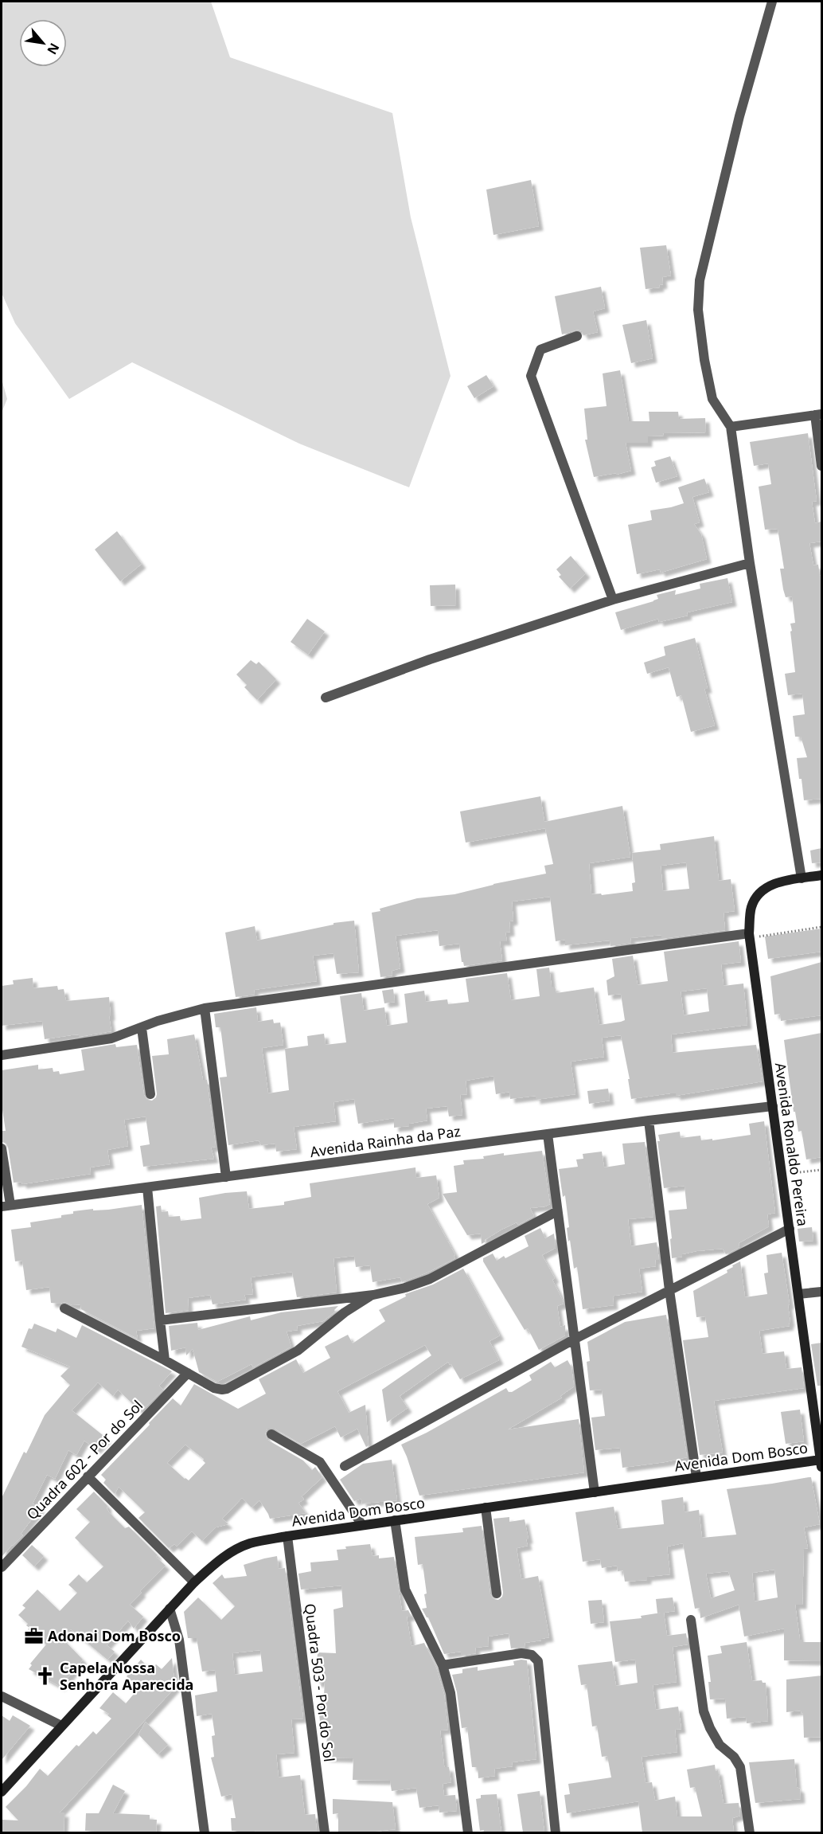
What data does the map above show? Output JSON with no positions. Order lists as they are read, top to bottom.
{
  "streets": {
    "street": [
      "Avenida Rainha da Paz",
      "Avenida Ronaldo Pereira",
      "Avenida Dom Bosco",
      "Quadra 602 - Por do Sol",
      "Quadra 503 - Por do Sol"
    ]
  },
  "crossings": [
    ["Avenida Rainha da Paz", "Avenida Ronaldo Pereira"],
    ["Avenida Ronaldo Pereira", "Avenida Dom Bosco"],
    ["Avenida Dom Bosco", "Quadra 503 - Por do Sol"]
  ],
  "places": {
    "office": ["Adonai Dom Bosco"],
    "church": ["Capela Nossa Senhora Aparecida"]
  },
  "north": "bottom right"
}
